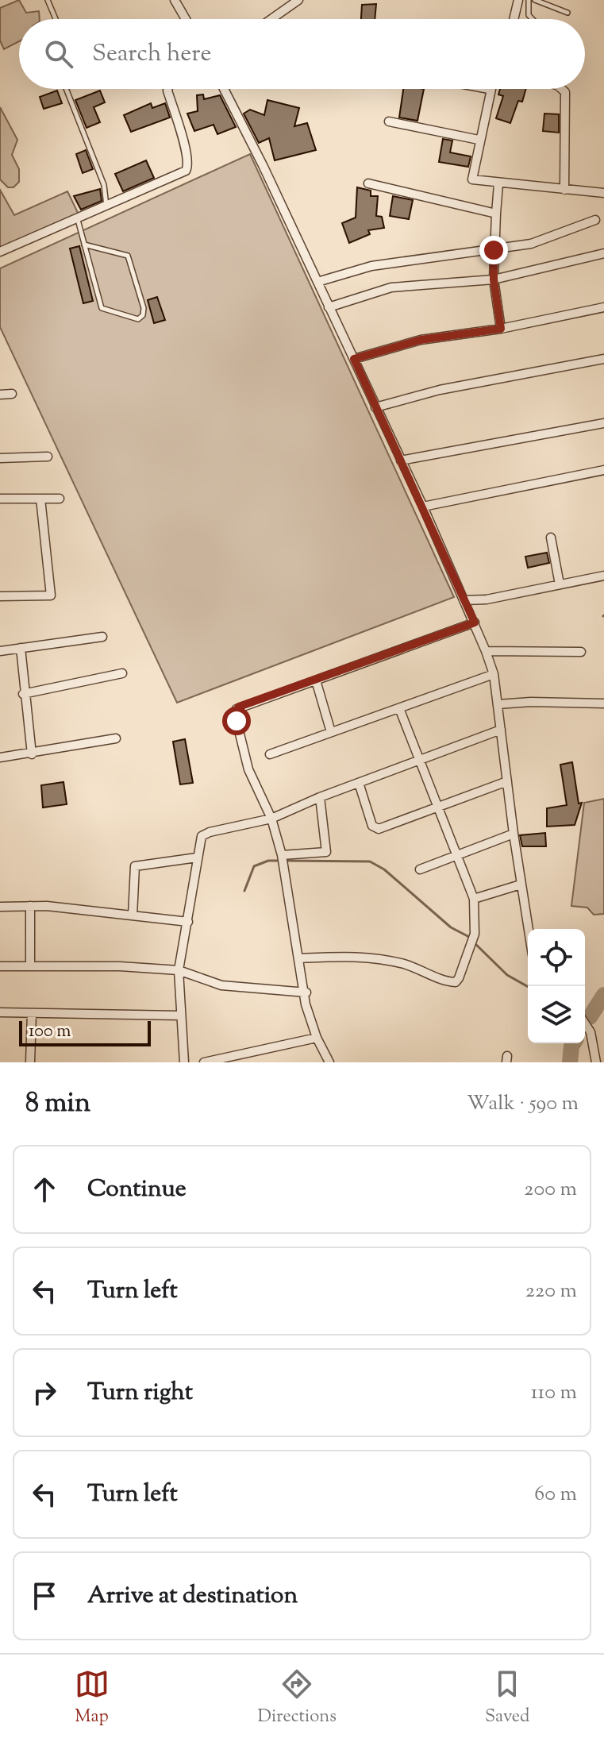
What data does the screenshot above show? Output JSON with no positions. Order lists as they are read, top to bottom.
{
  "scale_bar": "100 m",
  "page": {
    "search": "Search here",
    "scale": "100 m",
    "heading": ["8 min", "Walk · 590 m"],
    "list": [
      ["Continue", "200 m"],
      ["Turn left", "220 m"],
      ["Turn right", "110 m"],
      ["Turn left", "60 m"],
      "Arrive at destination"
    ],
    "nav": ["Map", "Directions", "Saved"]
  }
}
